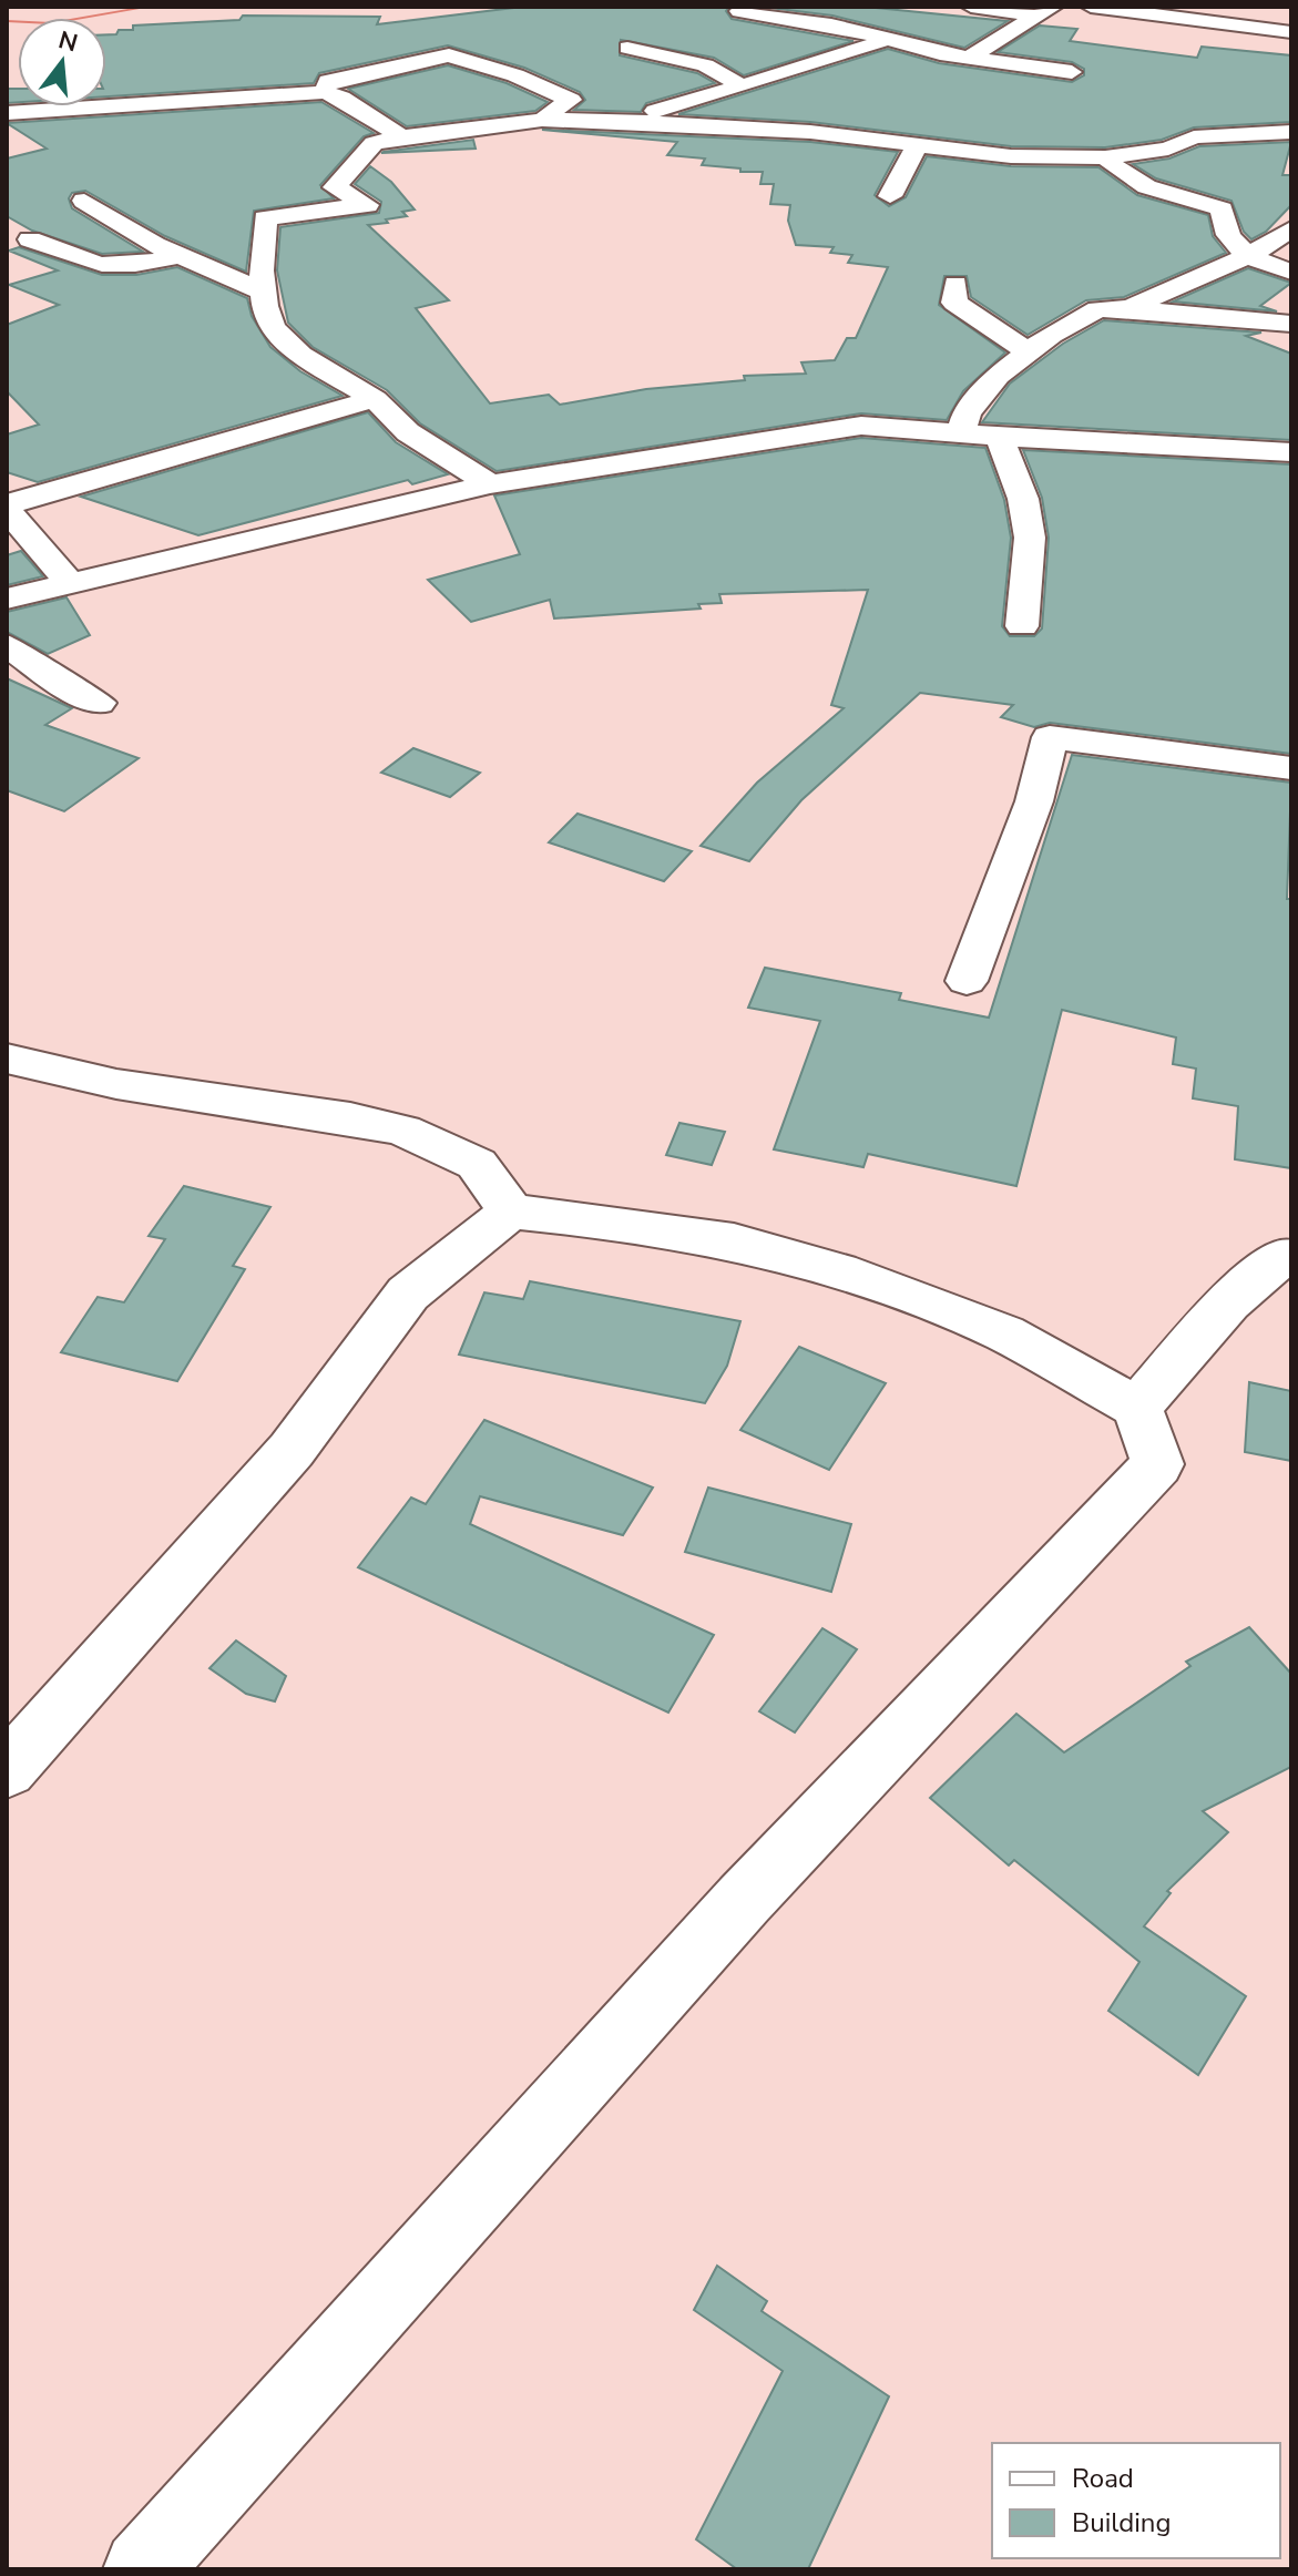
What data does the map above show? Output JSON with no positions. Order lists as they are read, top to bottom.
{
  "legend": ["Road", "Building"],
  "north": "top"
}
